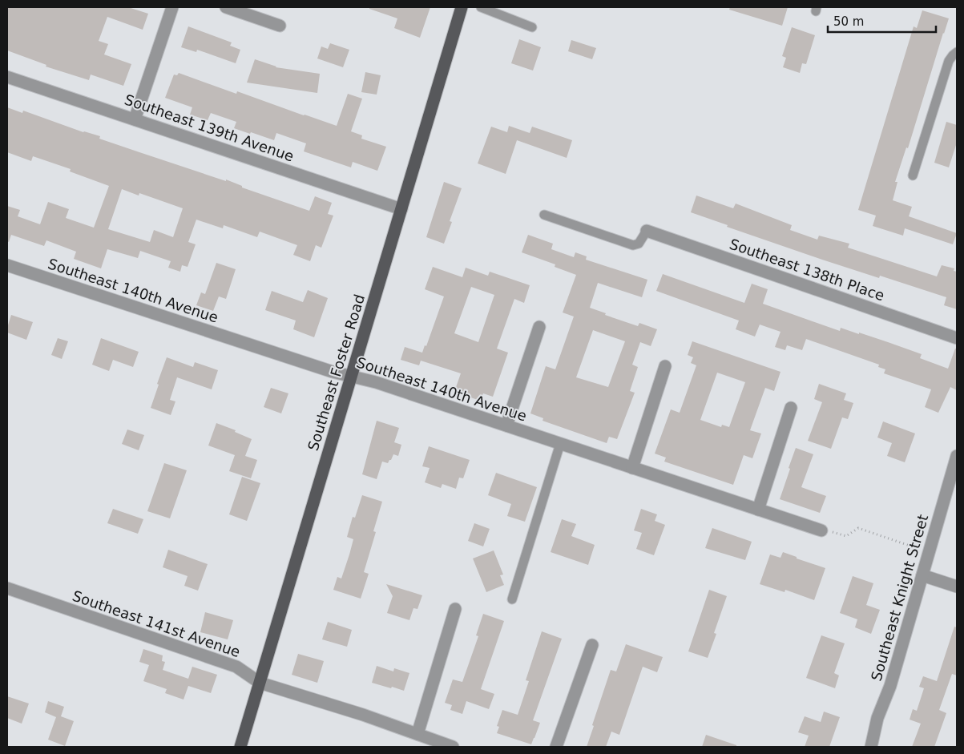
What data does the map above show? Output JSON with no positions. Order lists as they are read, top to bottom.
{
  "streets": {
    "main road": ["Southeast Foster Road"],
    "street": [
      "Southeast 139th Avenue",
      "Southeast 138th Place",
      "Southeast 140th Avenue",
      "Southeast Knight Street",
      "Southeast 141st Avenue"
    ]
  },
  "crossings": [
    ["Southeast 139th Avenue", "Southeast Foster Road"],
    ["Southeast 140th Avenue", "Southeast Foster Road"],
    ["Southeast Foster Road", "Southeast 141st Avenue"]
  ],
  "scale_bar": "50 m"
}
